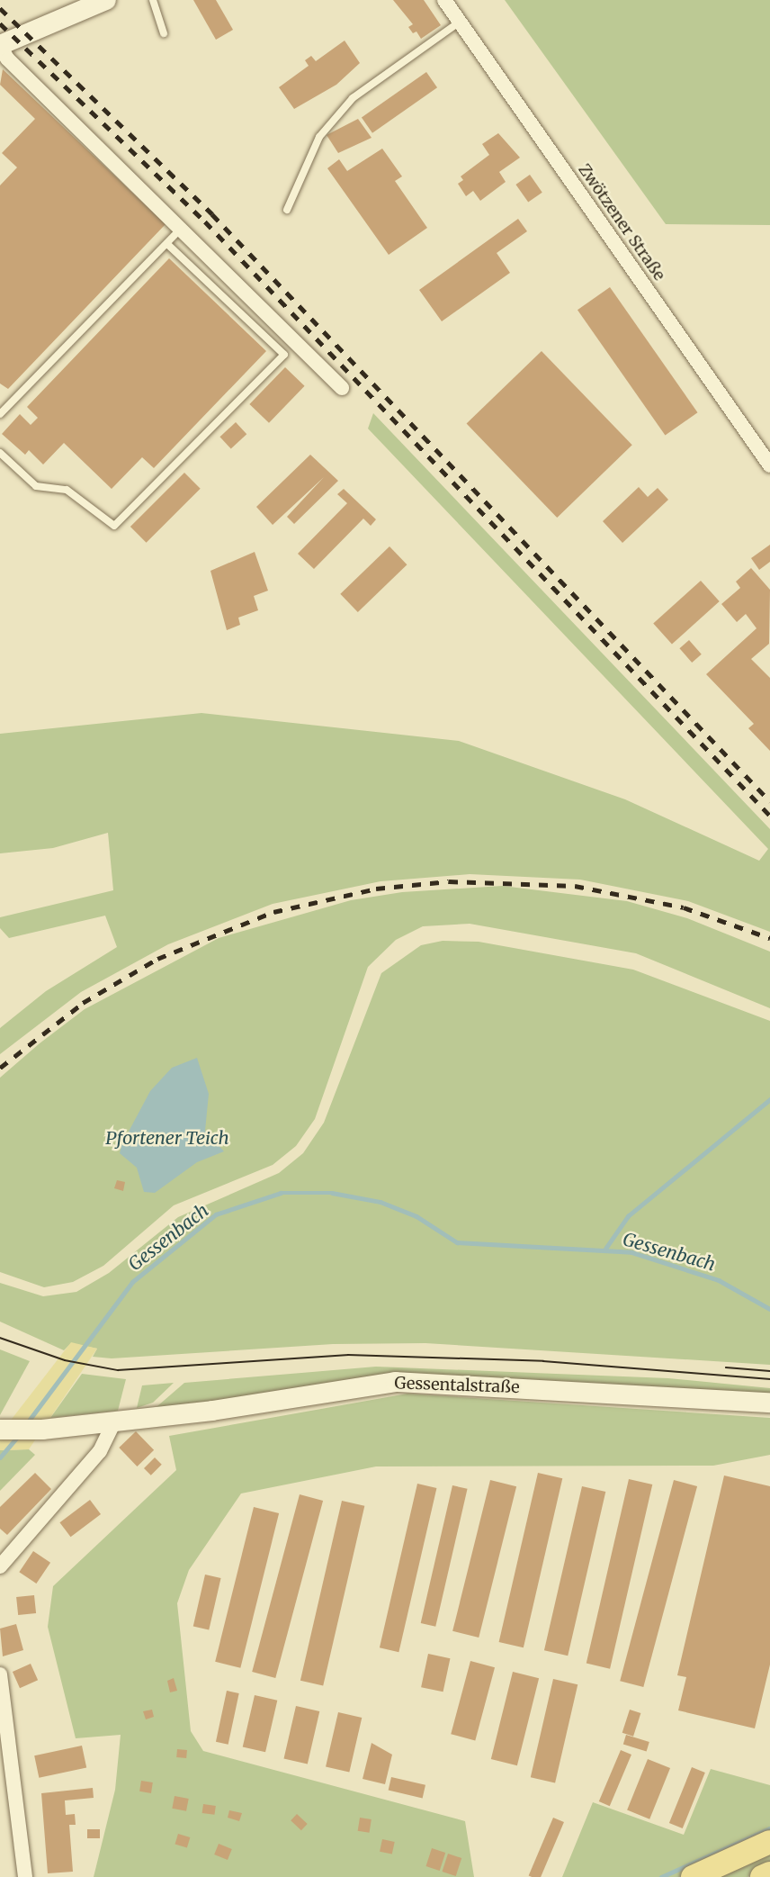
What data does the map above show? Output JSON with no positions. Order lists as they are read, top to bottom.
{
  "streets": {
    "main road": ["Gessentalstraße"],
    "street": ["Zwötzener Straße"]
  },
  "water": ["Pfortener Teich", "Gessenbach"]
}
